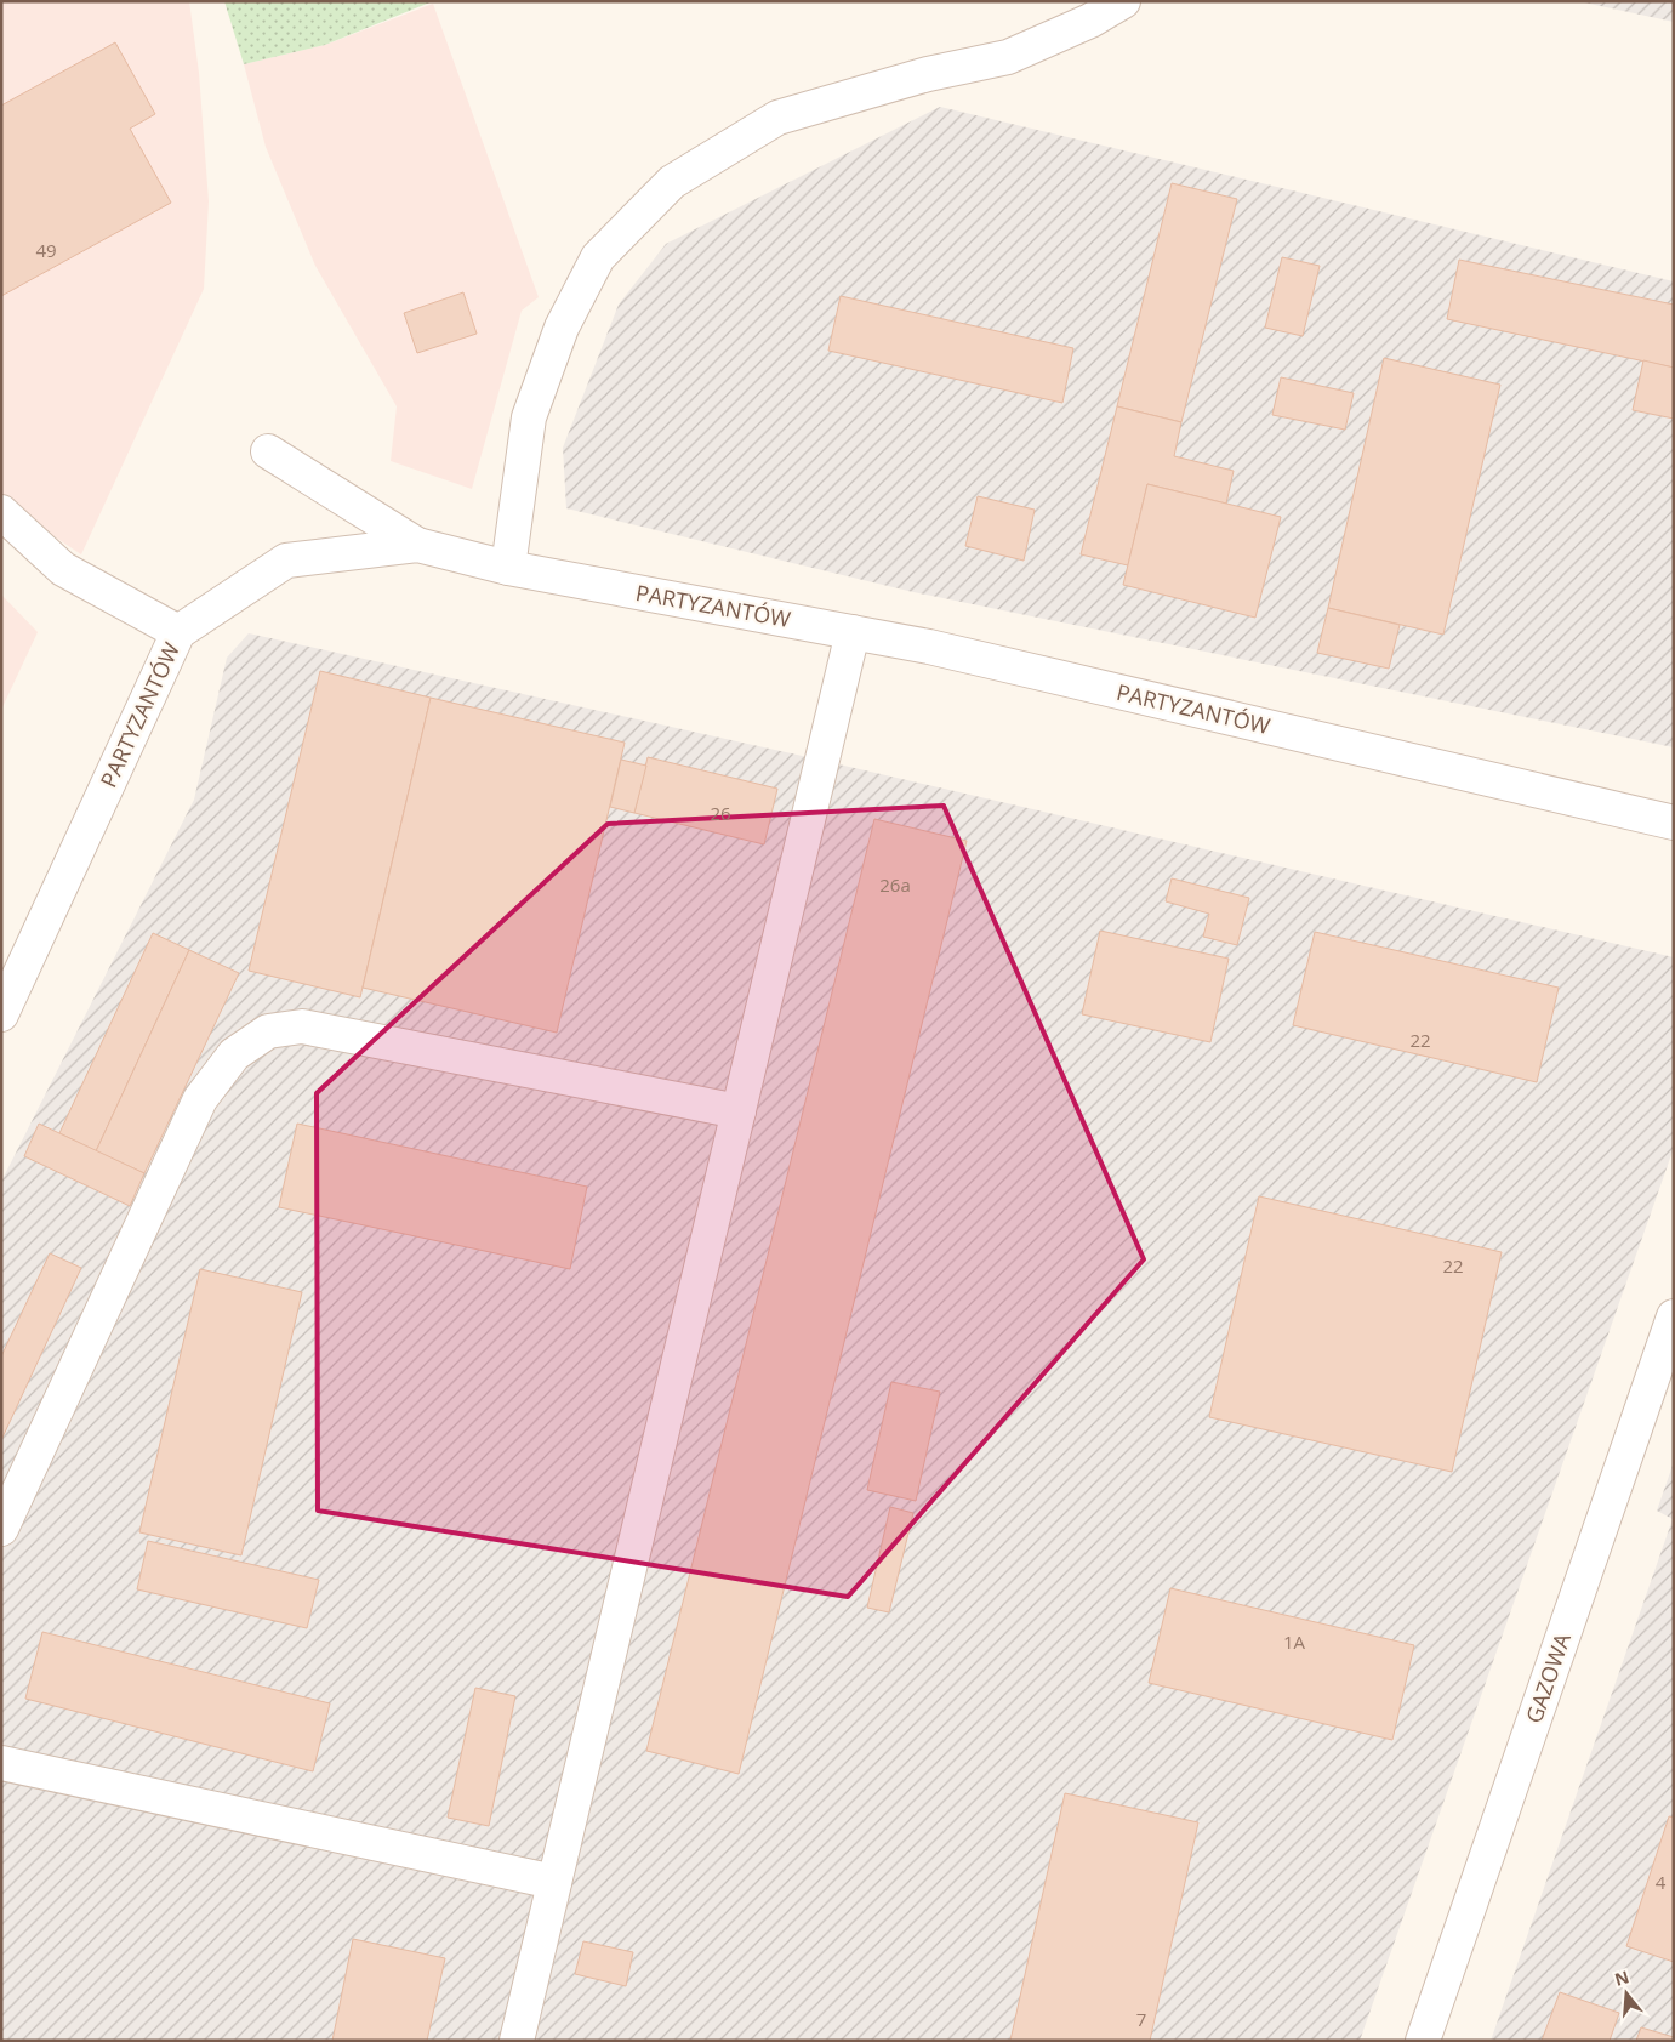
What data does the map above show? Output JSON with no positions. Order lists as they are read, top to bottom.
{
  "streets": {
    "street": ["PARTYZANTÓW", "GAZOWA"]
  },
  "house_numbers": [
    "49",
    "26",
    "26a",
    "22",
    "22",
    "1A",
    "4",
    "7"
  ],
  "north": "top"
}
